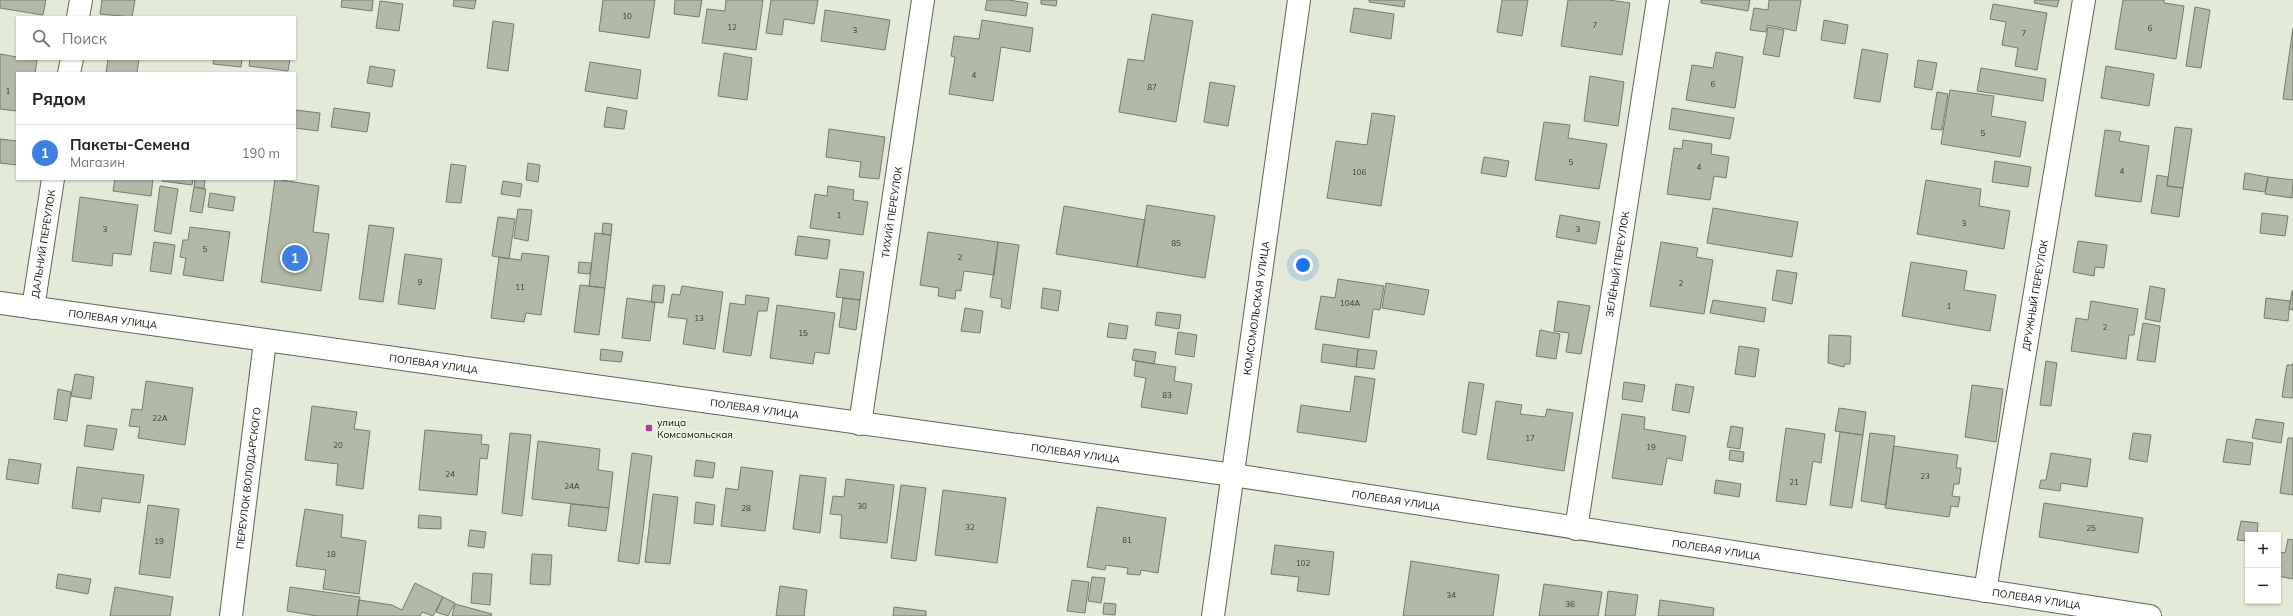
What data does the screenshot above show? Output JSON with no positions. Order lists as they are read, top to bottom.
{
  "streets": {
    "street": [
      "ТИХИЙ ПЕРЕУЛОК",
      "ДАЛЬНИЙ ПЕРЕУЛОК",
      "ЗЕЛЁНЫЙ ПЕРЕУЛОК",
      "ДРУЖНЫЙ ПЕРЕУЛОК",
      "КОМСОМОЛЬСКАЯ УЛИЦА",
      "ПОЛЕВАЯ УЛИЦА",
      "ПЕРЕУЛОК ВОЛОДАРСКОГО"
    ]
  },
  "crossings": [
    ["ТИХИЙ ПЕРЕУЛОК", "ПОЛЕВАЯ УЛИЦА"],
    ["ДАЛЬНИЙ ПЕРЕУЛОК", "ПОЛЕВАЯ УЛИЦА"],
    ["ЗЕЛЁНЫЙ ПЕРЕУЛОК", "ПОЛЕВАЯ УЛИЦА"],
    ["ДРУЖНЫЙ ПЕРЕУЛОК", "ПОЛЕВАЯ УЛИЦА"],
    ["КОМСОМОЛЬСКАЯ УЛИЦА", "ПОЛЕВАЯ УЛИЦА"],
    ["ПОЛЕВАЯ УЛИЦА", "ПЕРЕУЛОК ВОЛОДАРСКОГО"]
  ],
  "places": {
    "transit": ["улица Комсомольская"]
  },
  "house_numbers": [
    "10",
    "7",
    "12",
    "6",
    "3",
    "7",
    "4",
    "6",
    "87",
    "1",
    "5",
    "5",
    "4",
    "4",
    "106",
    "1",
    "3",
    "3",
    "3",
    "85",
    "5",
    "2",
    "9",
    "2",
    "11",
    "104А",
    "1",
    "13",
    "2",
    "15",
    "83",
    "22А",
    "17",
    "20",
    "19",
    "24",
    "23",
    "21",
    "24А",
    "30",
    "28",
    "32",
    "25",
    "81",
    "19",
    "18",
    "102",
    "34",
    "36"
  ],
  "page": {
    "search": "Поиск",
    "heading": "Рядом",
    "list": [
      {
        "mark": "1",
        "name": "Пакеты-Семена",
        "note": "Магазин",
        "value": "190 m"
      }
    ],
    "pins": "1",
    "map_buttons": ["+", "−"]
  }
}
